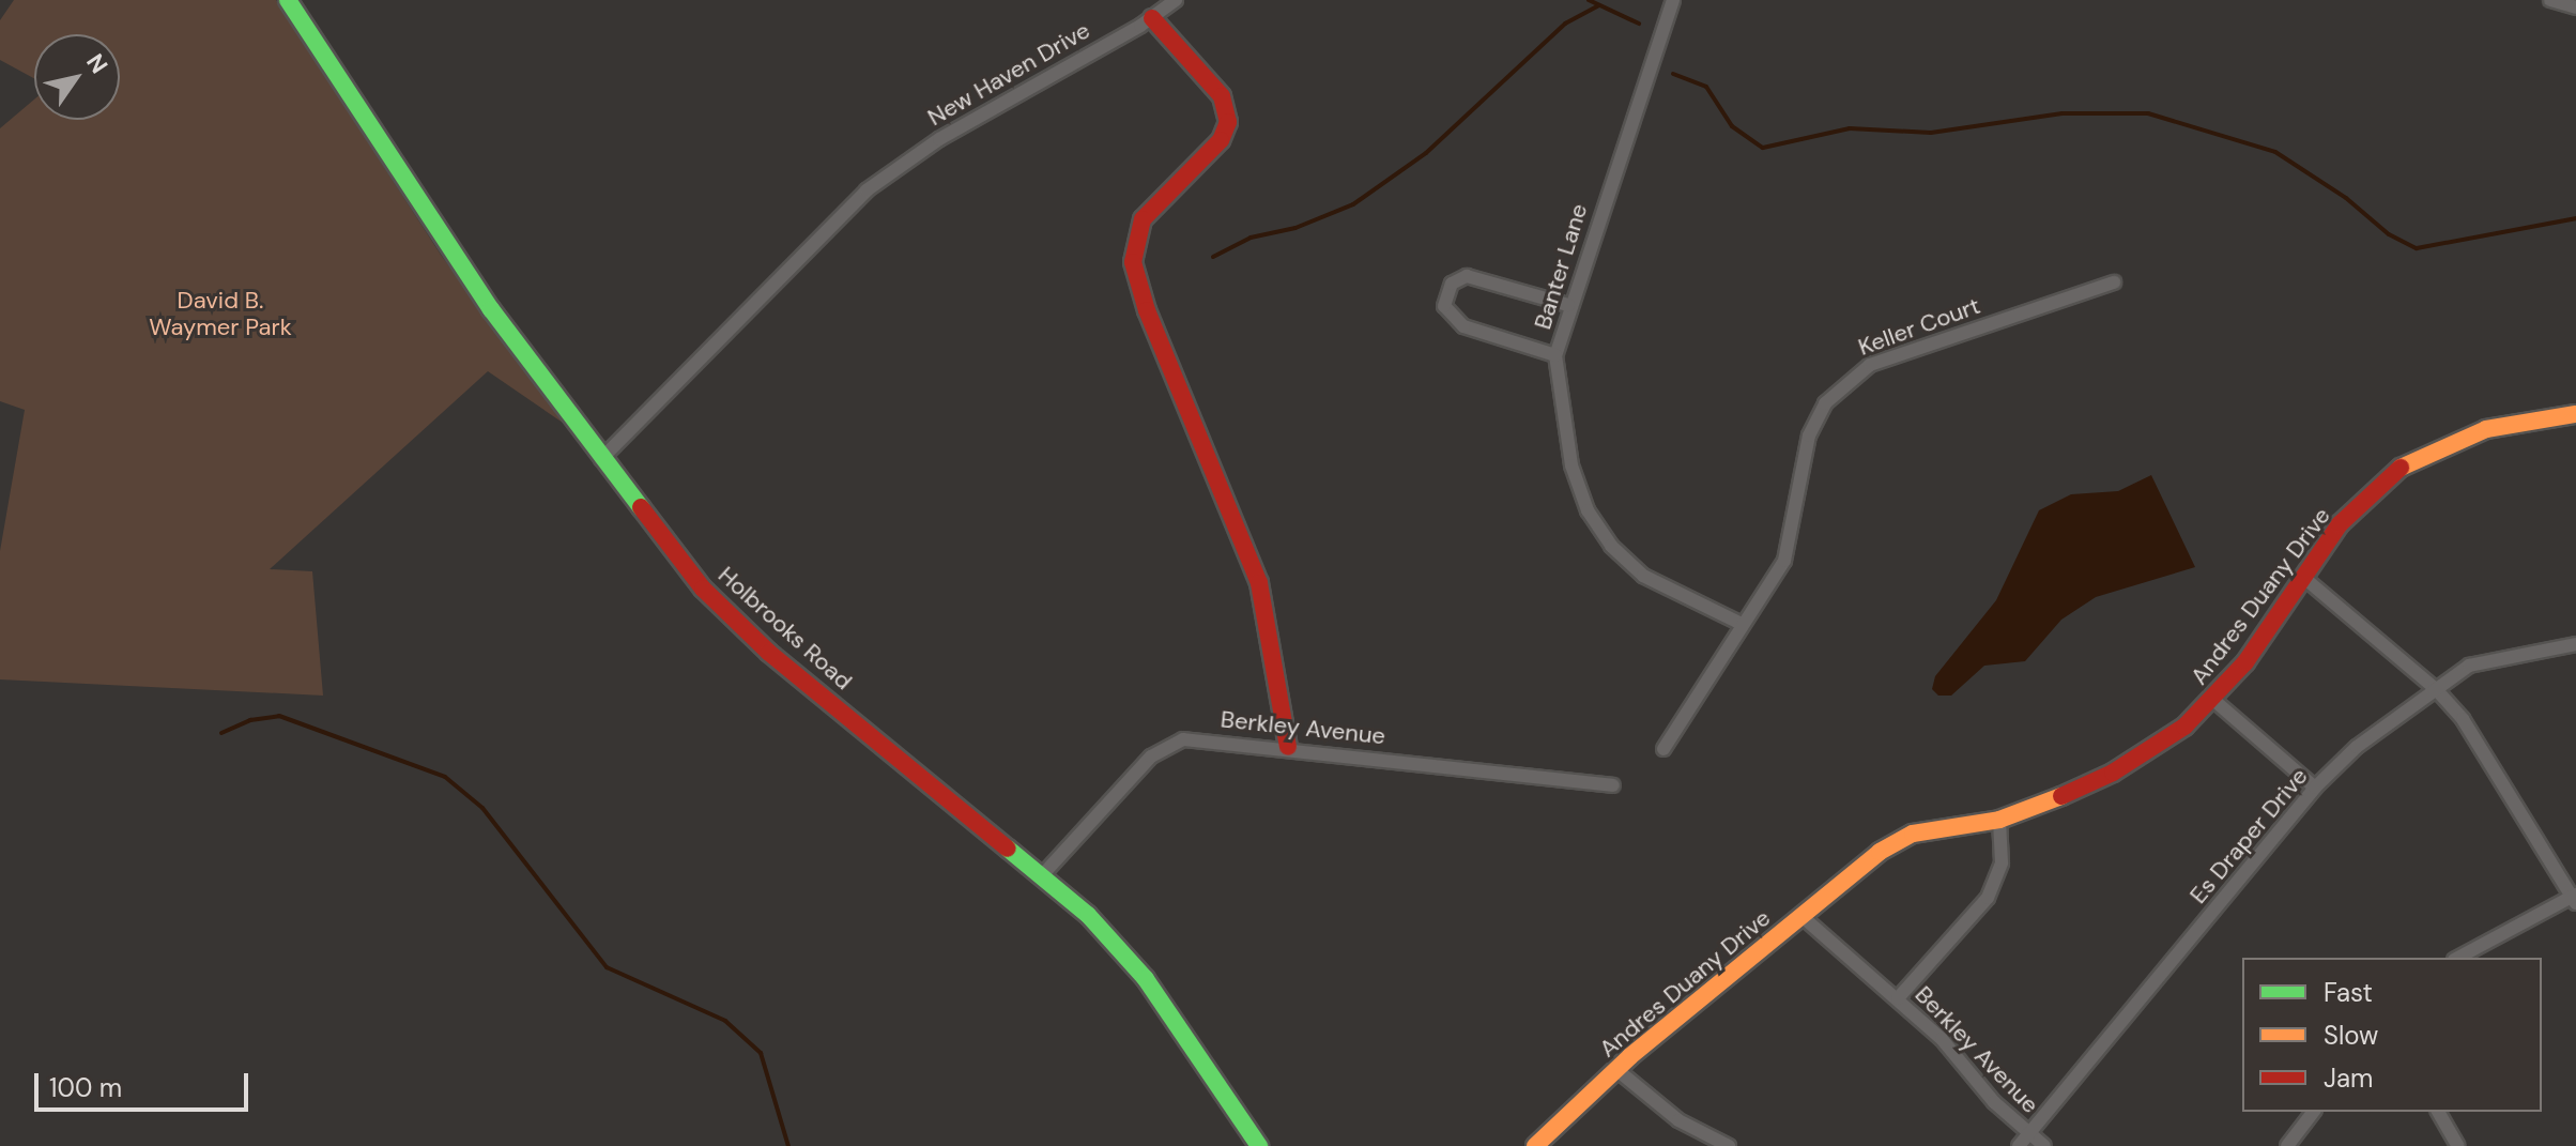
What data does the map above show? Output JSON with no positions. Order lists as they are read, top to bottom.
{
  "streets": {
    "street": [
      "New Haven Drive",
      "Banter Lane",
      "Keller Court",
      "Andres Duany Drive",
      "Holbrooks Road",
      "Berkley Avenue",
      "Es Draper Drive"
    ]
  },
  "crossings": [
    ["New Haven Drive", "Holbrooks Road"],
    ["Banter Lane", "Keller Court"],
    ["Andres Duany Drive", "Berkley Avenue"],
    ["Holbrooks Road", "Berkley Avenue"],
    ["Berkley Avenue", "Es Draper Drive"]
  ],
  "parks": ["David B. Waymer Park"],
  "legend": ["Fast", "Slow", "Jam"],
  "scale_bar": "100 m",
  "north": "top right"
}
